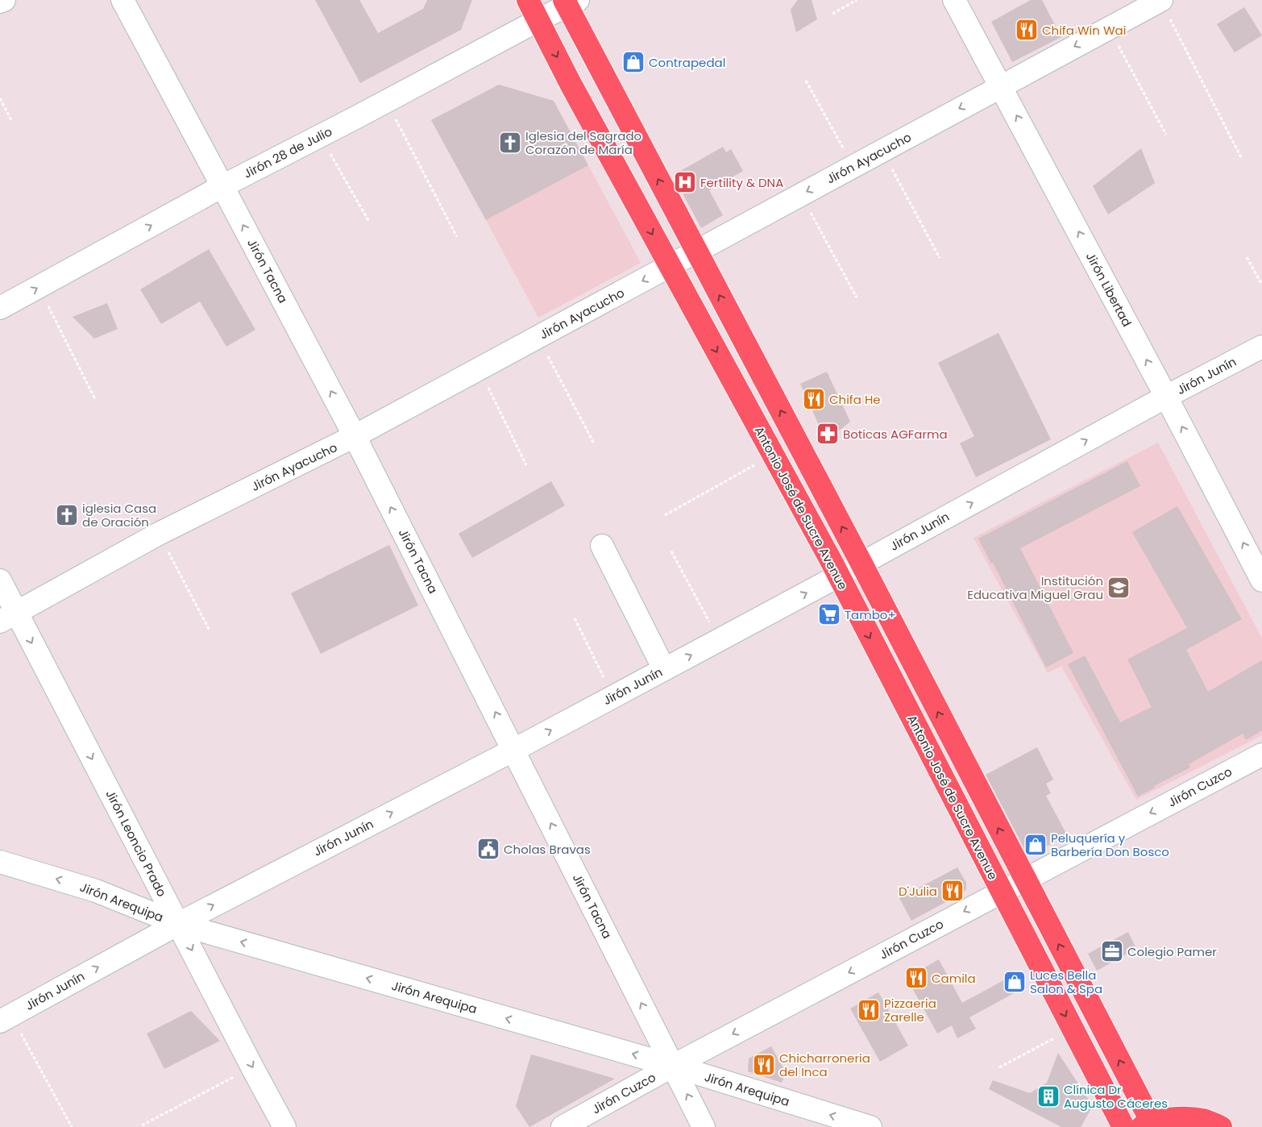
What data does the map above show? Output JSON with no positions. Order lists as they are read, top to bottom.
{
  "streets": {
    "main road": ["Antonio José de Sucre Avenue"],
    "street": [
      "Jirón 28 de Julio",
      "Jirón Ayacucho",
      "Jirón Tacna",
      "Jirón Libertad",
      "Jirón Junín",
      "Jirón Cuzco",
      "Jirón Leoncio Prado",
      "Jirón Arequipa"
    ]
  },
  "crossings": [
    ["Jirón 28 de Julio", "Jirón Tacna"],
    ["Jirón 28 de Julio", "Antonio José de Sucre Avenue"],
    ["Jirón Ayacucho", "Jirón Tacna"],
    ["Jirón Ayacucho", "Jirón Libertad"],
    ["Jirón Ayacucho", "Antonio José de Sucre Avenue"],
    ["Jirón Ayacucho", "Jirón Leoncio Prado"],
    ["Jirón Tacna", "Jirón Junín"],
    ["Jirón Tacna", "Jirón Cuzco"],
    ["Jirón Tacna", "Jirón Arequipa"],
    ["Jirón Libertad", "Jirón Junín"],
    ["Jirón Junín", "Antonio José de Sucre Avenue"],
    ["Jirón Junín", "Jirón Leoncio Prado"],
    ["Jirón Junín", "Jirón Arequipa"],
    ["Antonio José de Sucre Avenue", "Jirón Cuzco"],
    ["Jirón Cuzco", "Jirón Arequipa"],
    ["Jirón Leoncio Prado", "Jirón Arequipa"]
  ],
  "one_way": [
    "Jirón 28 de Julio",
    "Jirón Ayacucho",
    "Jirón Tacna",
    "Jirón Libertad",
    "Jirón Junín",
    "Jirón Cuzco",
    "Jirón Leoncio Prado",
    "Jirón Arequipa"
  ],
  "places": {
    "restaurant": [
      "Chifa Win Wai",
      "Chifa He",
      "D'Julia",
      "Camila",
      "Pizzaeria Zarelle",
      "Chicharroneria del Inca"
    ],
    "shop": ["Contrapedal", "Peluquería y Barbería Don Bosco", "Luces Bella Salon & Spa"],
    "church": ["Iglesia del Sagrado Corazón de María", "iglesia Casa de Oración"],
    "hospital": ["Fertility & DNA"],
    "pharmacy": ["Boticas AGFarma"],
    "school or university": ["Institución Educativa Miguel Grau"],
    "supermarket": ["Tambo+"],
    "public building": ["Cholas Bravas"],
    "office": ["Colegio Pamer"],
    "building": ["Clínica Dr Augusto Cáceres"]
  }
}
